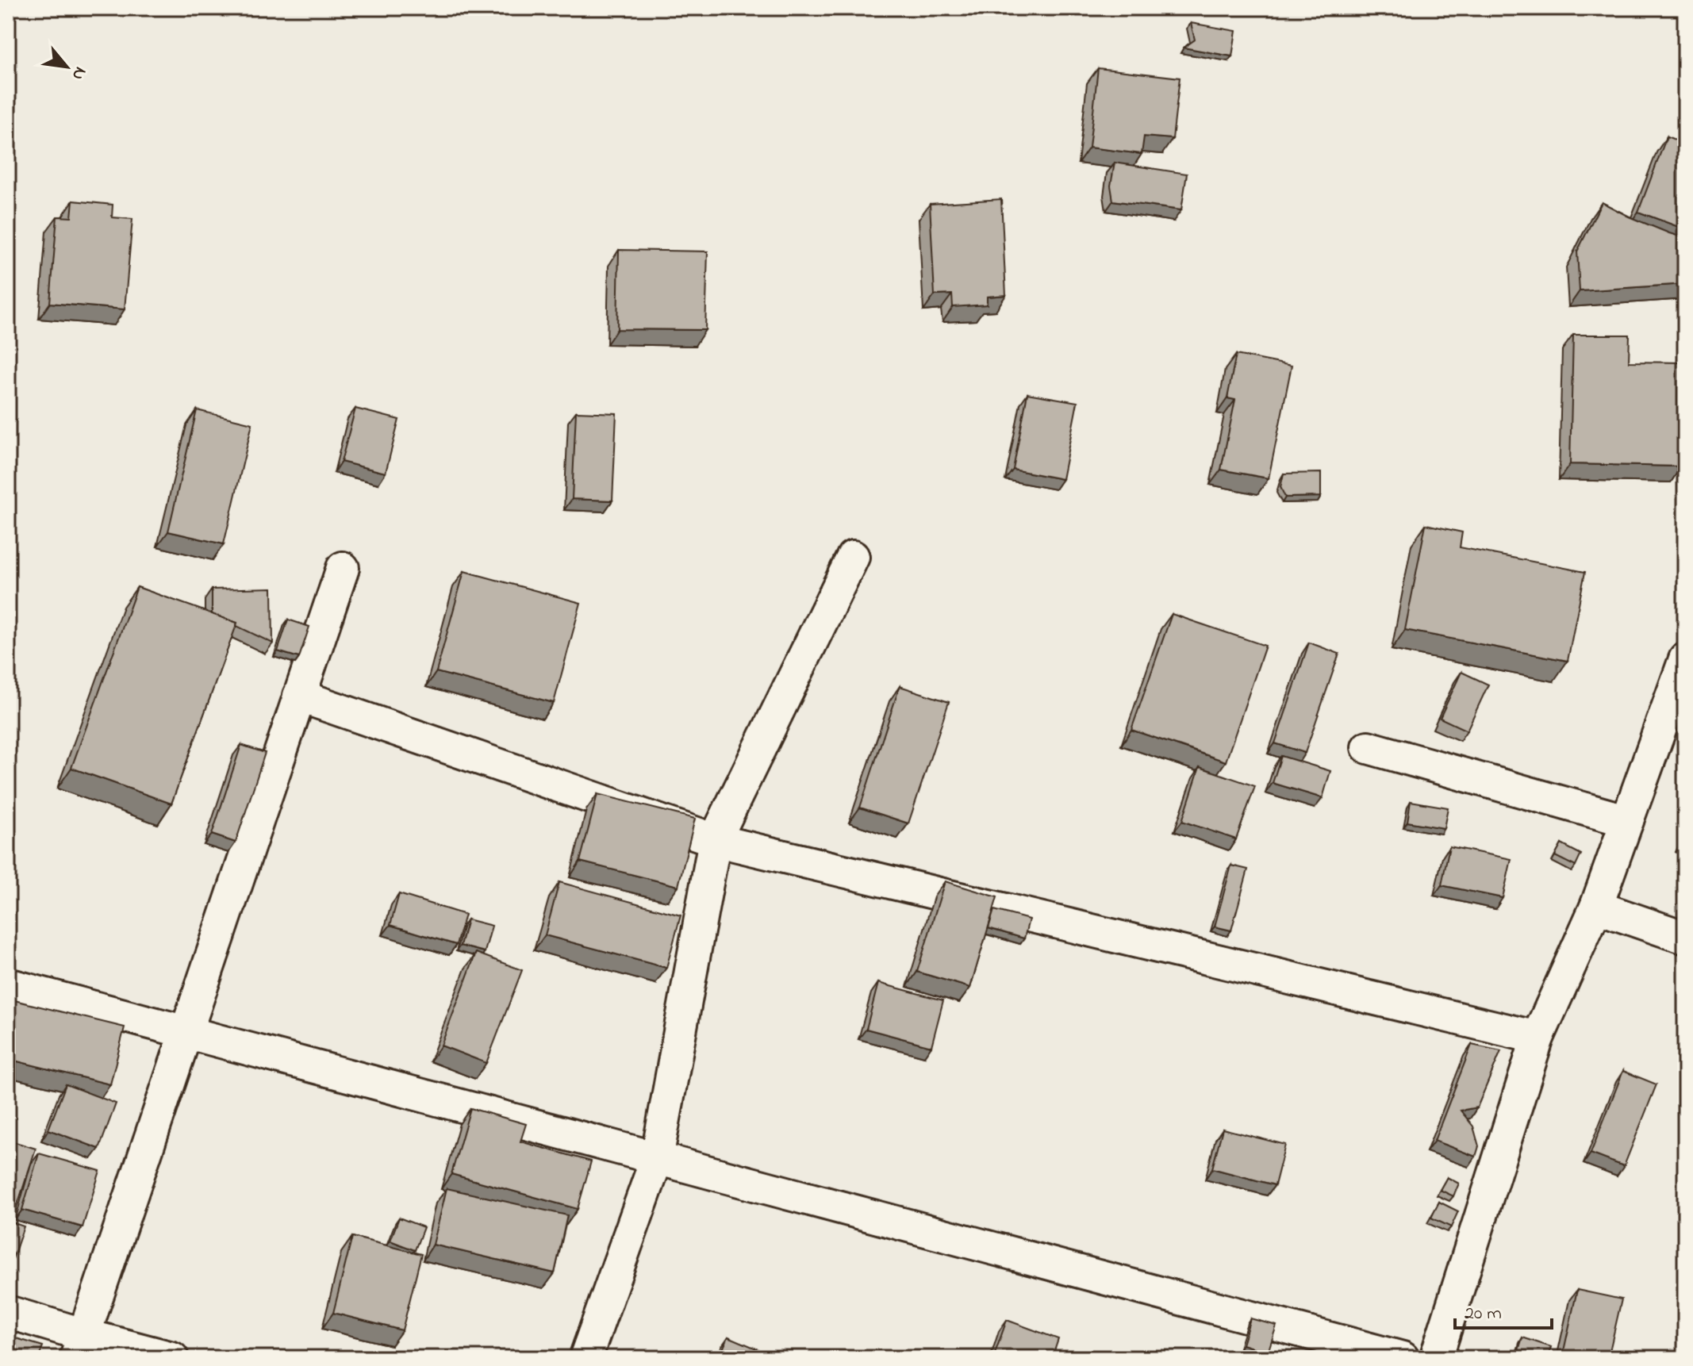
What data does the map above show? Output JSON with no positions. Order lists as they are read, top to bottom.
{
  "scale_bar": "20 m",
  "north": "bottom right"
}
